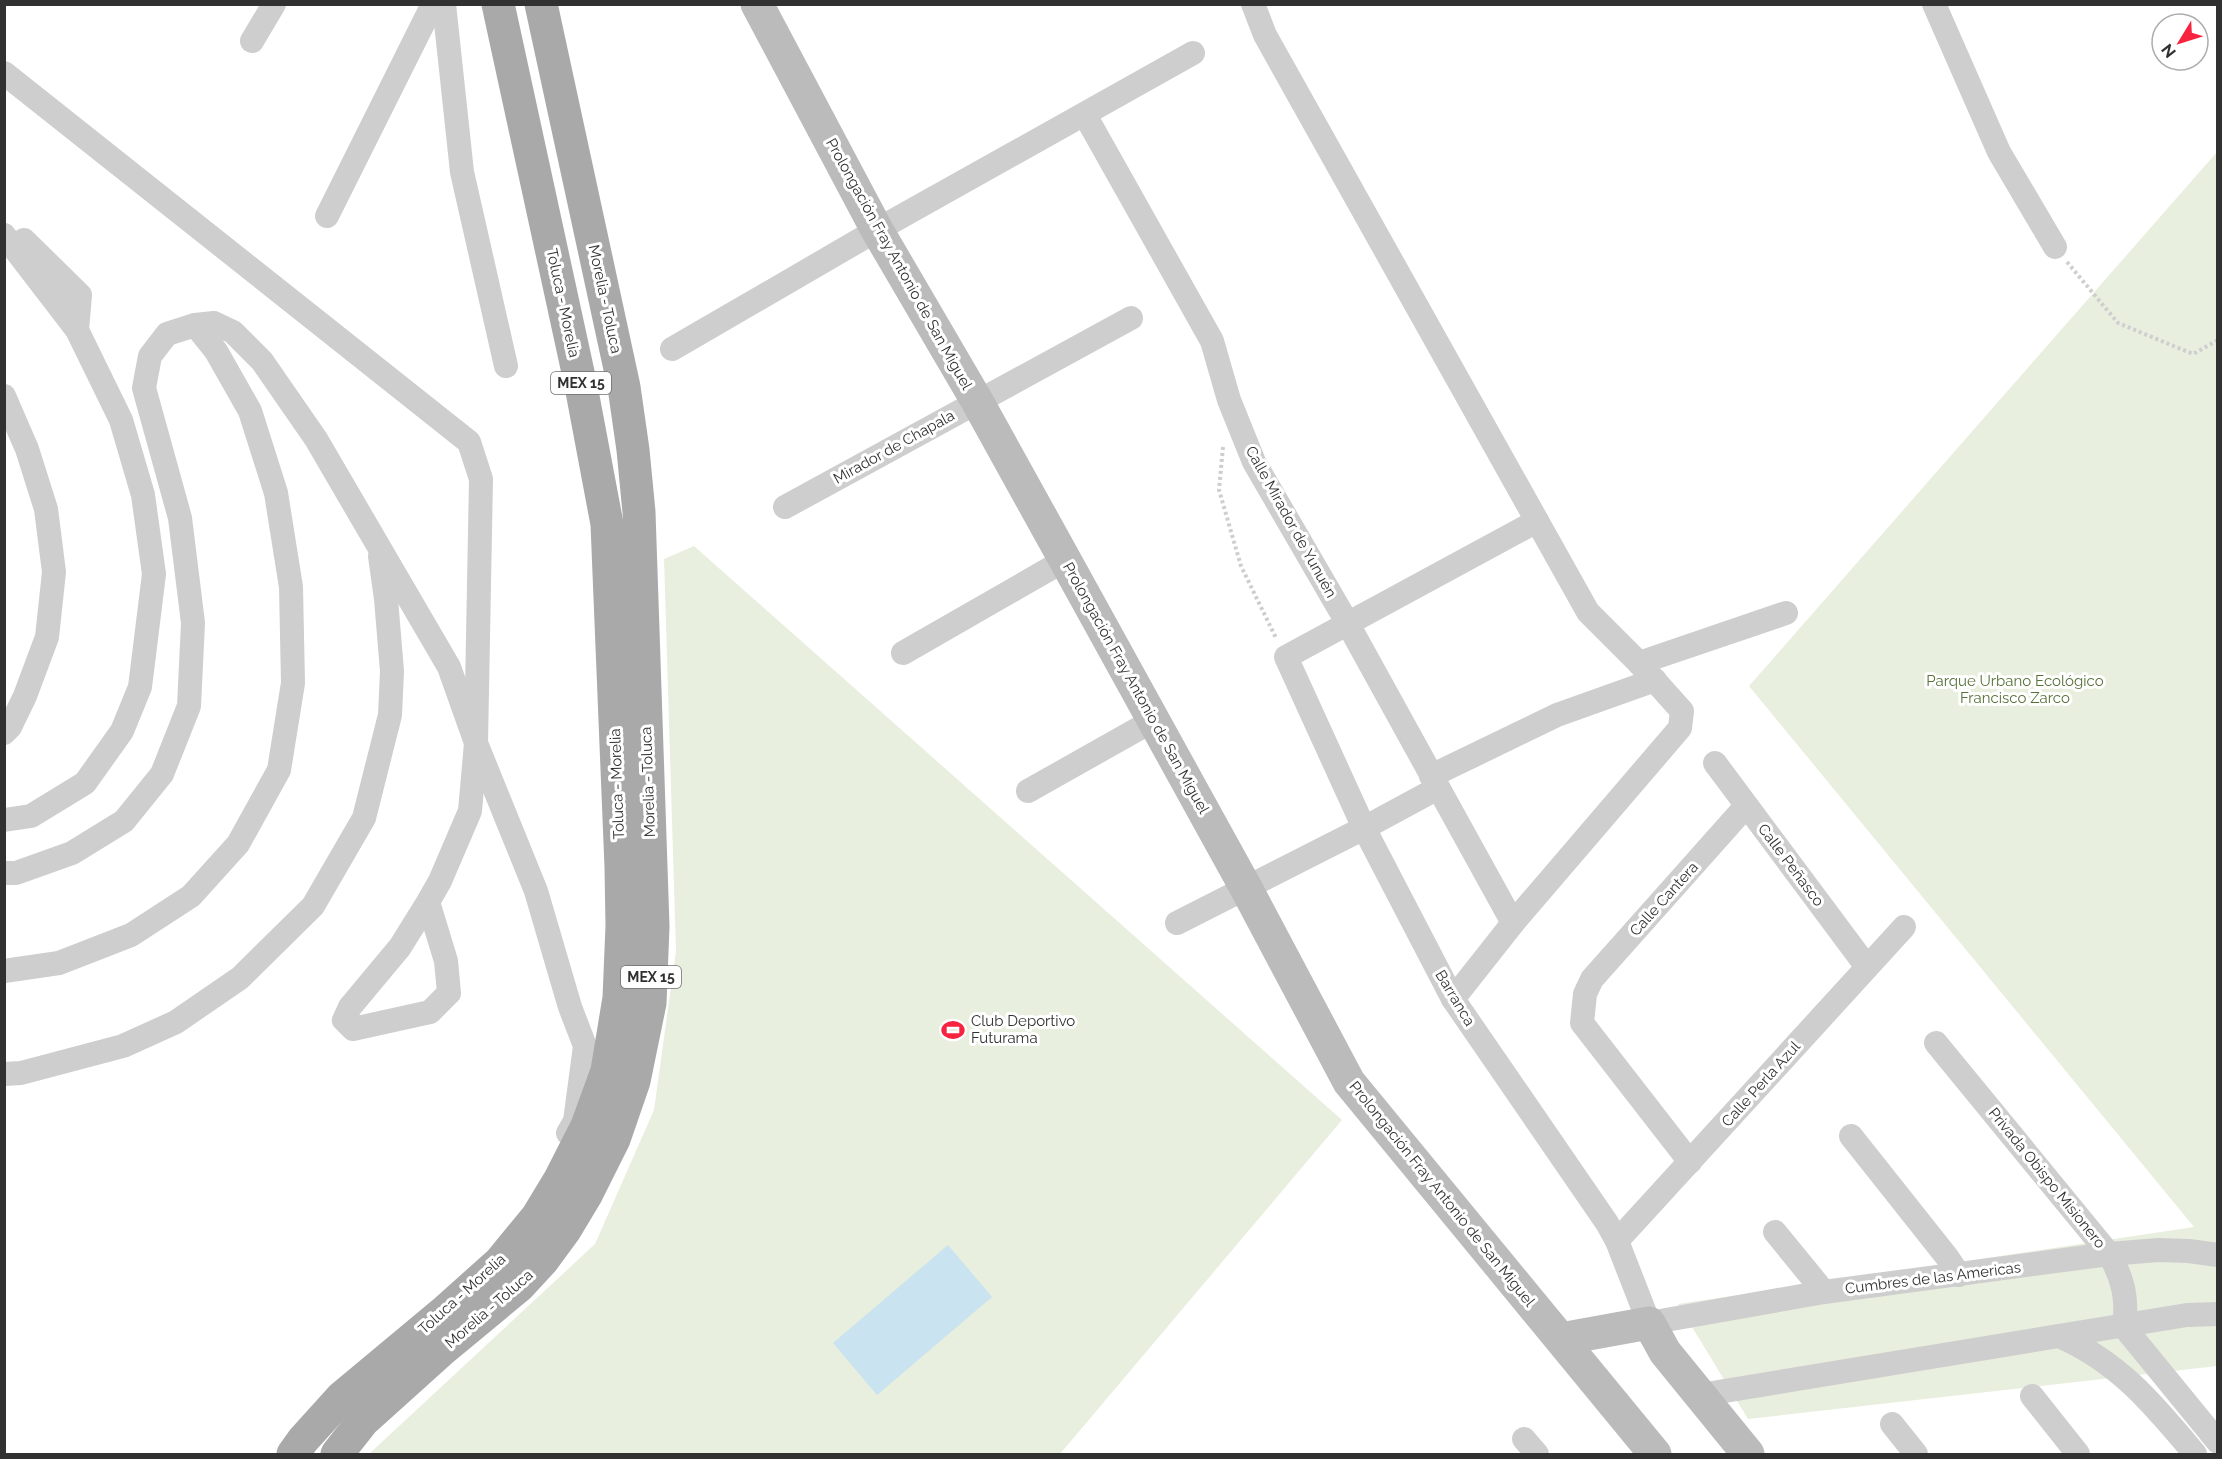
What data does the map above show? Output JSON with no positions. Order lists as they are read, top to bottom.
{
  "streets": {
    "main road": ["Morelia - Toluca", "Toluca - Morelia", "MEX 15"],
    "street": [
      "Prolongación Fray Antonio de San Miguel",
      "Mirador de Chapala",
      "Calle Mirador de Yunuén",
      "Calle Peñasco",
      "Calle Cantera",
      "Barranca",
      "Calle Perla Azul",
      "Privada Obispo Misionero",
      "Cumbres de las Americas"
    ]
  },
  "crossings": [
    ["Prolongación Fray Antonio de San Miguel", "Mirador de Chapala"],
    ["Calle Peñasco", "Calle Cantera"],
    ["Calle Peñasco", "Calle Perla Azul"],
    ["Calle Cantera", "Calle Perla Azul"],
    ["Barranca", "Calle Perla Azul"],
    ["Barranca", "Cumbres de las Americas"],
    ["Privada Obispo Misionero", "Cumbres de las Americas"]
  ],
  "parks": ["Parque Urbano Ecológico Francisco Zarco"],
  "places": {
    "sports": ["Club Deportivo Futurama"]
  },
  "north": "bottom left"
}
